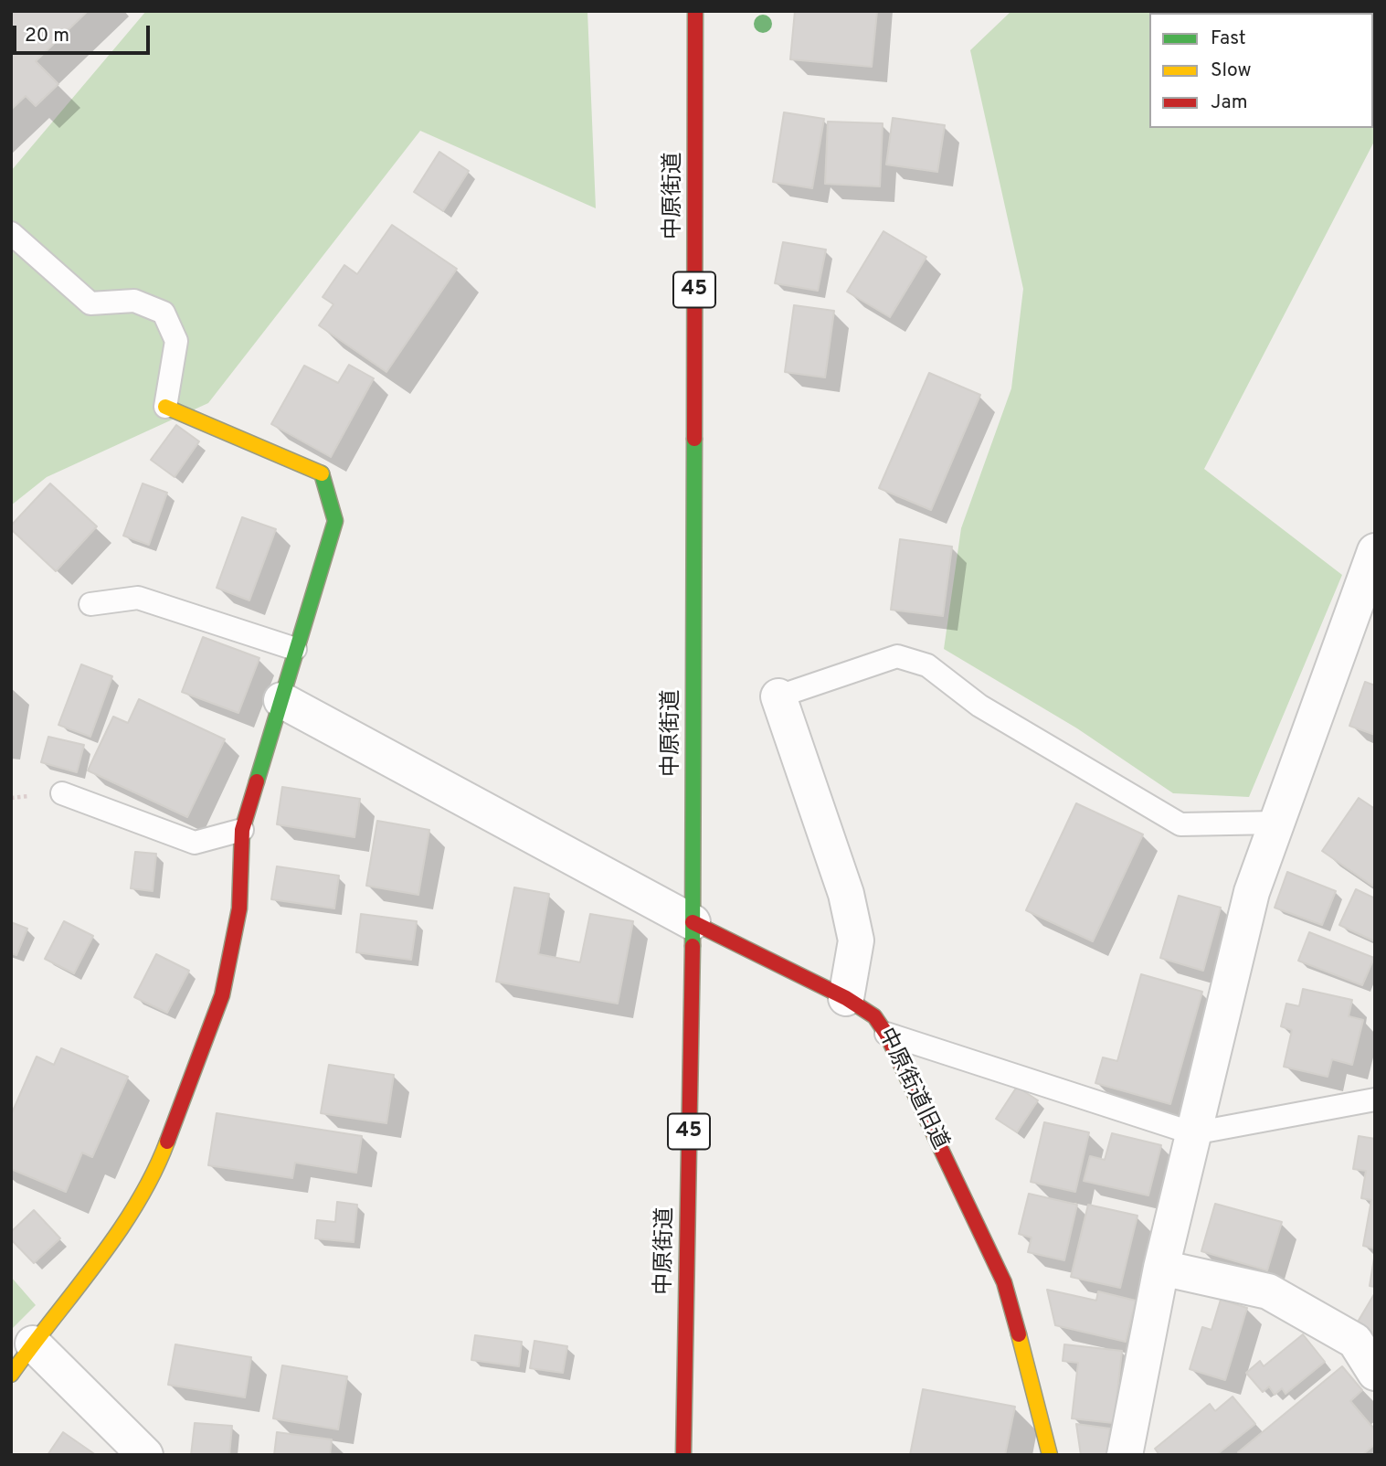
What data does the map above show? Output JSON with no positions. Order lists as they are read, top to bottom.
{
  "streets": {
    "street": ["中原街道", "45", "中原街道旧道"]
  },
  "crossings": [
    ["中原街道", "中原街道旧道"]
  ],
  "legend": ["Fast", "Slow", "Jam"],
  "scale_bar": "20 m"
}
